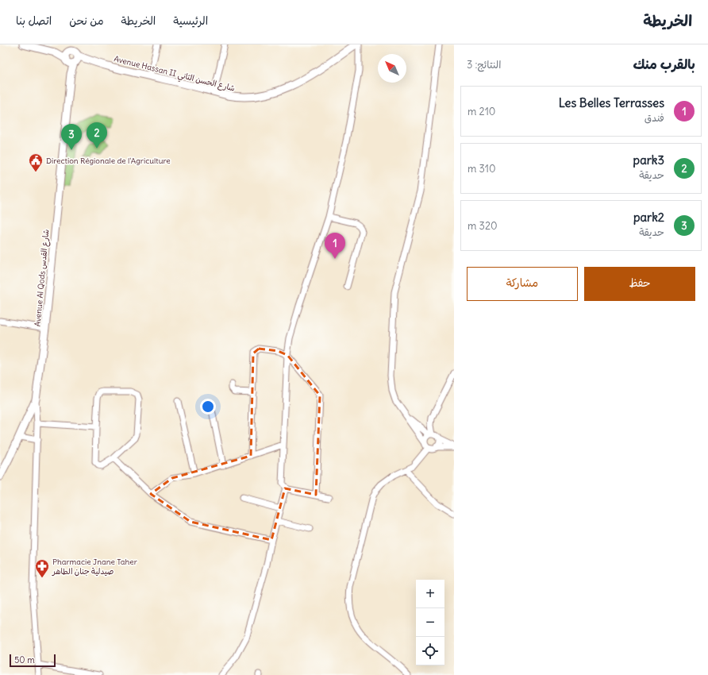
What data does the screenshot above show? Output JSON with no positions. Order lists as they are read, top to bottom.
{
  "streets": {
    "street": ["Avenue Hassan II شارع الحسن الثاني", "Avenue Al Qods شارع القدس"]
  },
  "crossings": [
    ["Avenue Hassan II شارع الحسن الثاني", "Avenue Al Qods شارع القدس"]
  ],
  "places": {
    "public building": ["Direction Régionale de l'Agriculture"],
    "pharmacy": ["Pharmacie Jnane Taher صيدلية جنان الطاهر"]
  },
  "scale_bar": "50 m",
  "north": "top left",
  "page": {
    "header": "الخريطة",
    "nav": [
      "الرئيسية",
      "الخريطة",
      "من نحن",
      "اتصل بنا"
    ],
    "heading": ["بالقرب منك", "النتائج: 3"],
    "list": [
      {
        "mark": "1",
        "name": "Les Belles Terrasses",
        "note": "فندق",
        "value": "210 m"
      },
      {
        "mark": "2",
        "name": "park3",
        "note": "حديقة",
        "value": "310 m"
      },
      {
        "mark": "3",
        "name": "park2",
        "note": "حديقة",
        "value": "320 m"
      }
    ],
    "pins": ["2", "3", "1"],
    "buttons": ["حفظ", "مشاركة"],
    "map_buttons": ["+", "−"],
    "scale": "50 m"
  }
}
